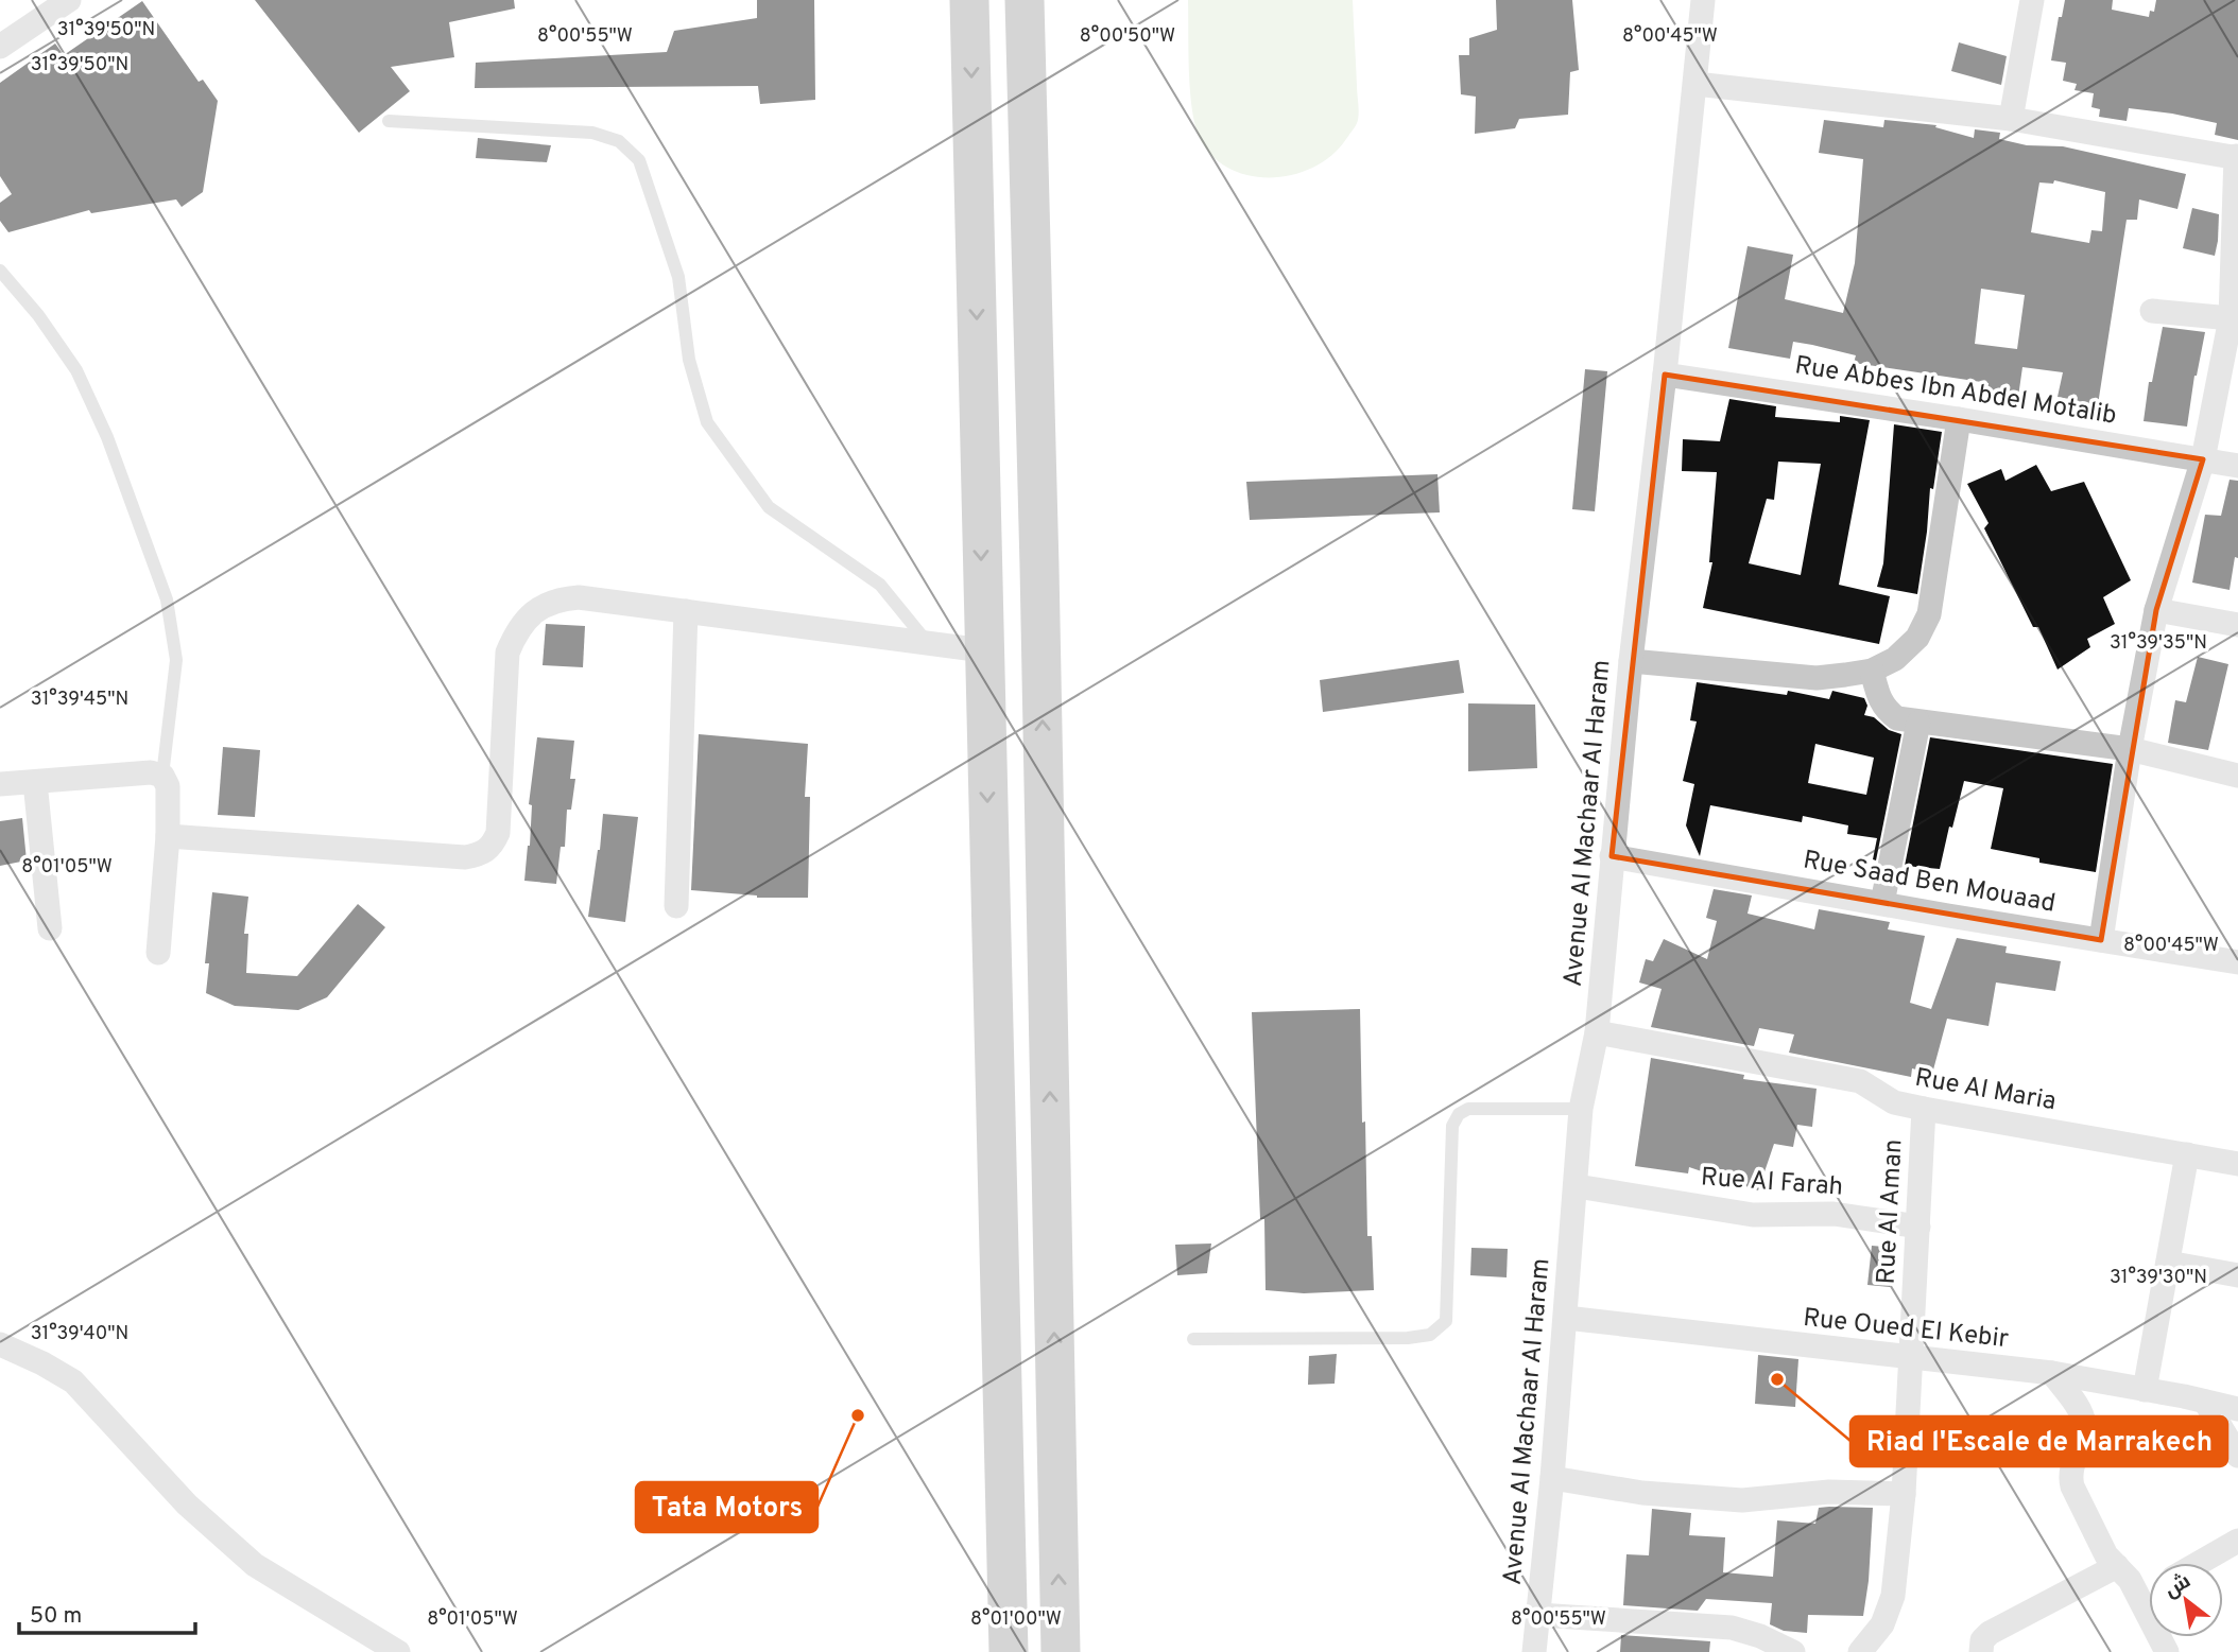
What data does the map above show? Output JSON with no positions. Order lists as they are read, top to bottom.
{
  "streets": {
    "street": [
      "Rue Abbes Ibn Abdel Motalib",
      "Avenue Al Machaar Al Haram",
      "Rue Saad Ben Mouaad",
      "Rue Al Maria",
      "Rue Al Farah",
      "Rue Al Aman",
      "Rue Oued El Kebir"
    ]
  },
  "crossings": [
    ["Rue Abbes Ibn Abdel Motalib", "Avenue Al Machaar Al Haram"],
    ["Avenue Al Machaar Al Haram", "Rue Saad Ben Mouaad"],
    ["Avenue Al Machaar Al Haram", "Rue Al Maria"],
    ["Avenue Al Machaar Al Haram", "Rue Al Farah"],
    ["Avenue Al Machaar Al Haram", "Rue Oued El Kebir"],
    ["Rue Al Maria", "Rue Al Aman"],
    ["Rue Al Farah", "Rue Al Aman"],
    ["Rue Al Aman", "Rue Oued El Kebir"]
  ],
  "places": ["Riad l'Escale de Marrakech", "Tata Motors"],
  "scale_bar": "50 m",
  "north": "top left",
  "coordinates": [
    "31°39'50\"N",
    "8°00'55\"W",
    "8°00'50\"W",
    "8°00'45\"W",
    "31°39'35\"N",
    "31°39'45\"N",
    "8°01'05\"W",
    "31°39'30\"N",
    "31°39'40\"N",
    "8°01'00\"W"
  ]
}
